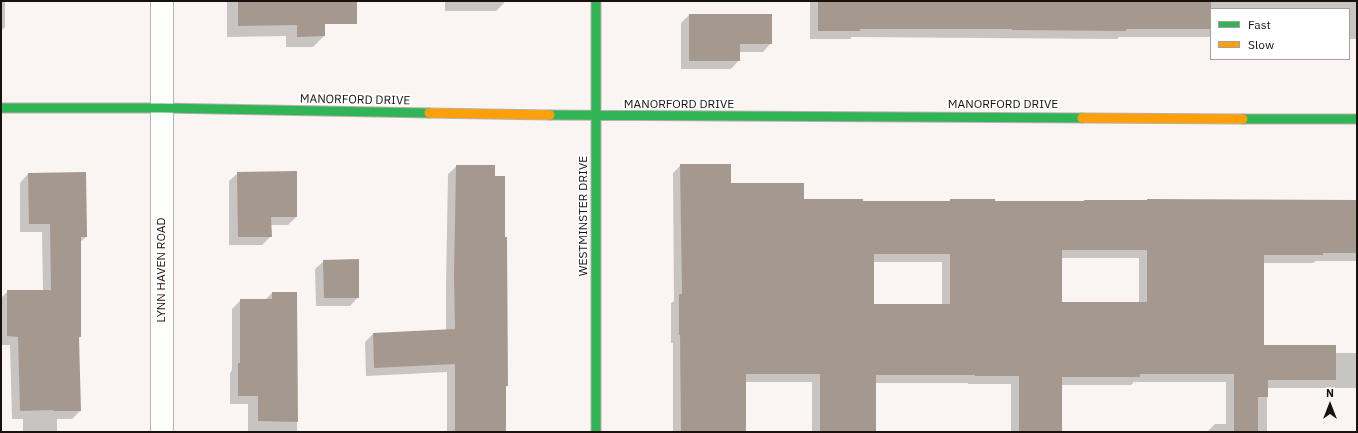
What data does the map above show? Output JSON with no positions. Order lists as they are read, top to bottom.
{
  "streets": {
    "street": ["MANORFORD DRIVE", "WESTMINSTER DRIVE", "LYNN HAVEN ROAD"]
  },
  "crossings": [
    ["MANORFORD DRIVE", "WESTMINSTER DRIVE"],
    ["MANORFORD DRIVE", "LYNN HAVEN ROAD"]
  ],
  "legend": ["Fast", "Slow"],
  "north": "top"
}
